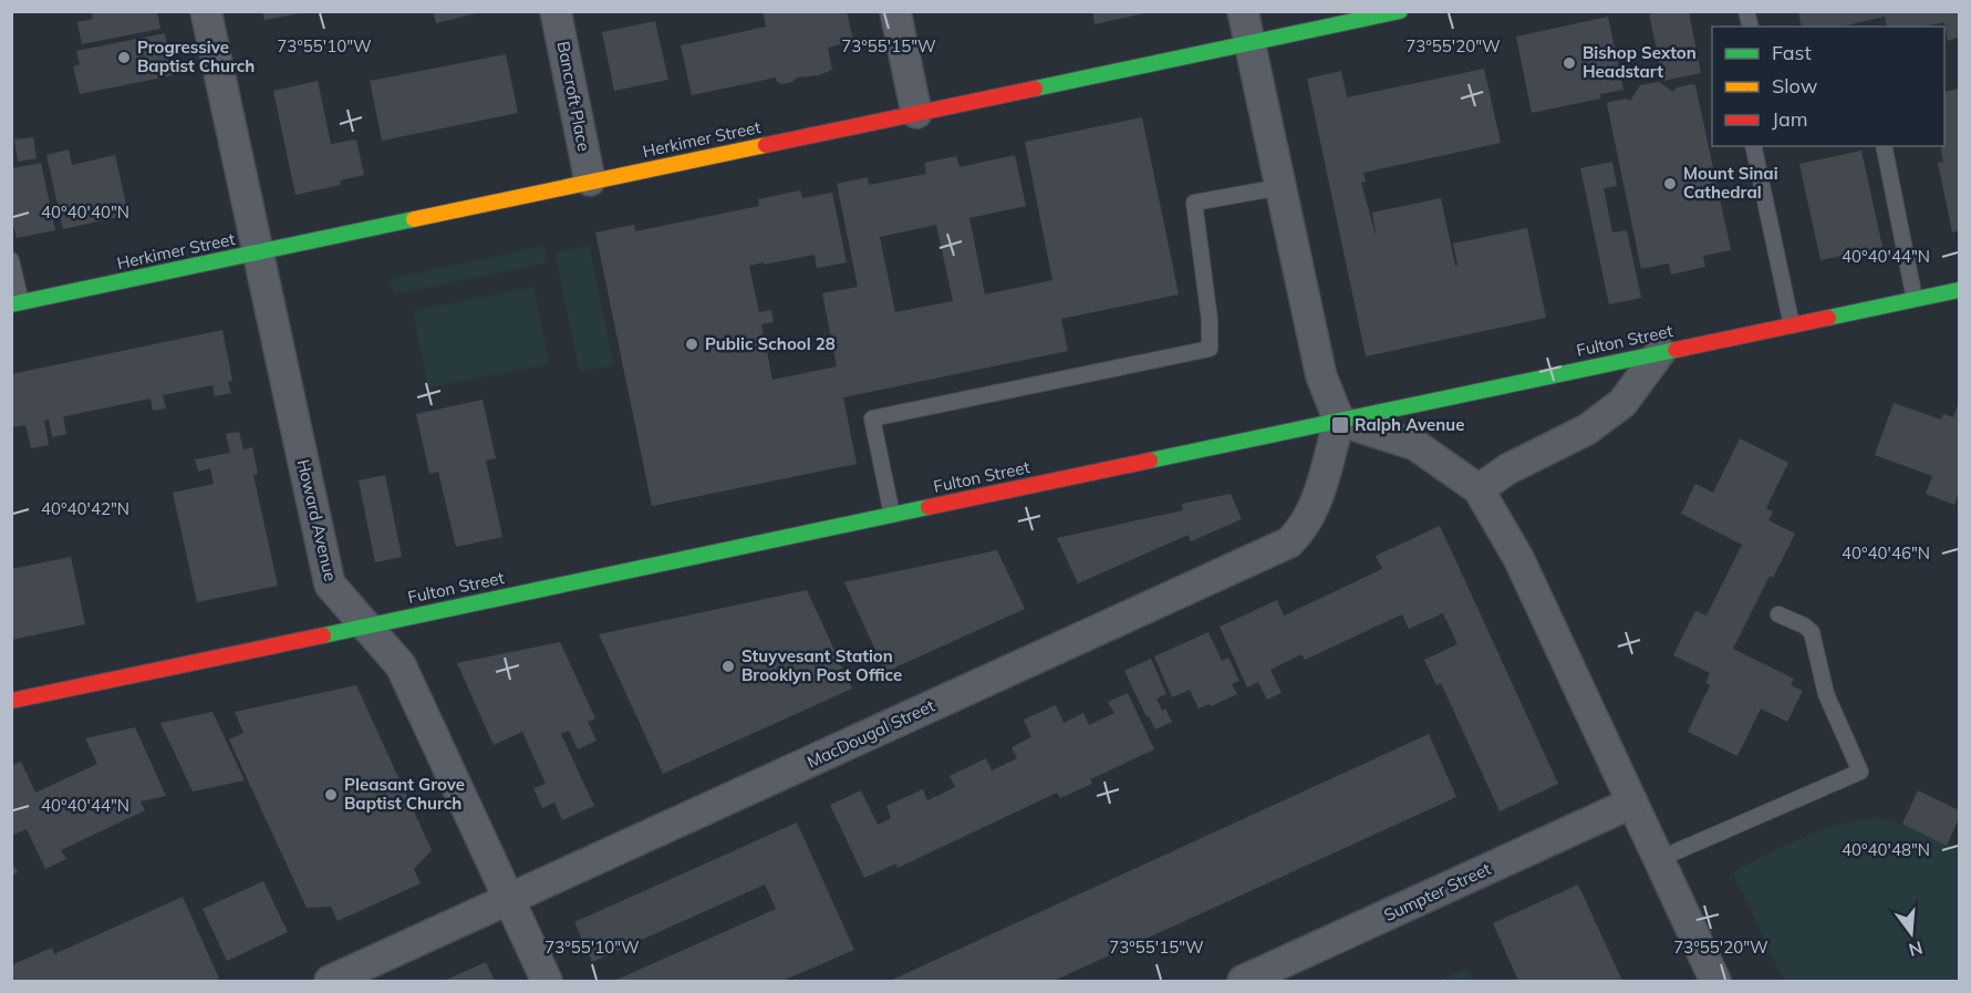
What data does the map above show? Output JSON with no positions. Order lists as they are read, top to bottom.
{
  "streets": {
    "main road": ["Herkimer Street", "Fulton Street"],
    "street": [
      "Bancroft Place",
      "Howard Avenue",
      "MacDougal Street",
      "Sumpter Street"
    ]
  },
  "crossings": [
    ["Bancroft Place", "Herkimer Street"],
    ["Herkimer Street", "Howard Avenue"],
    ["Fulton Street", "Howard Avenue"],
    ["Fulton Street", "MacDougal Street"],
    ["Howard Avenue", "MacDougal Street"]
  ],
  "places": {
    "other": [
      "Progressive Baptist Church",
      "Bishop Sexton Headstart",
      "Mount Sinai Cathedral",
      "Public School 28",
      "Stuyvesant Station Brooklyn Post Office",
      "Pleasant Grove Baptist Church"
    ],
    "transit": ["Ralph Avenue"]
  },
  "legend": ["Fast", "Slow", "Jam"],
  "north": "bottom",
  "coordinates": [
    "73°55'10\"W",
    "73°55'15\"W",
    "73°55'20\"W",
    "40°40'40\"N",
    "40°40'44\"N",
    "40°40'42\"N",
    "40°40'46\"N",
    "40°40'48\"N"
  ]
}
